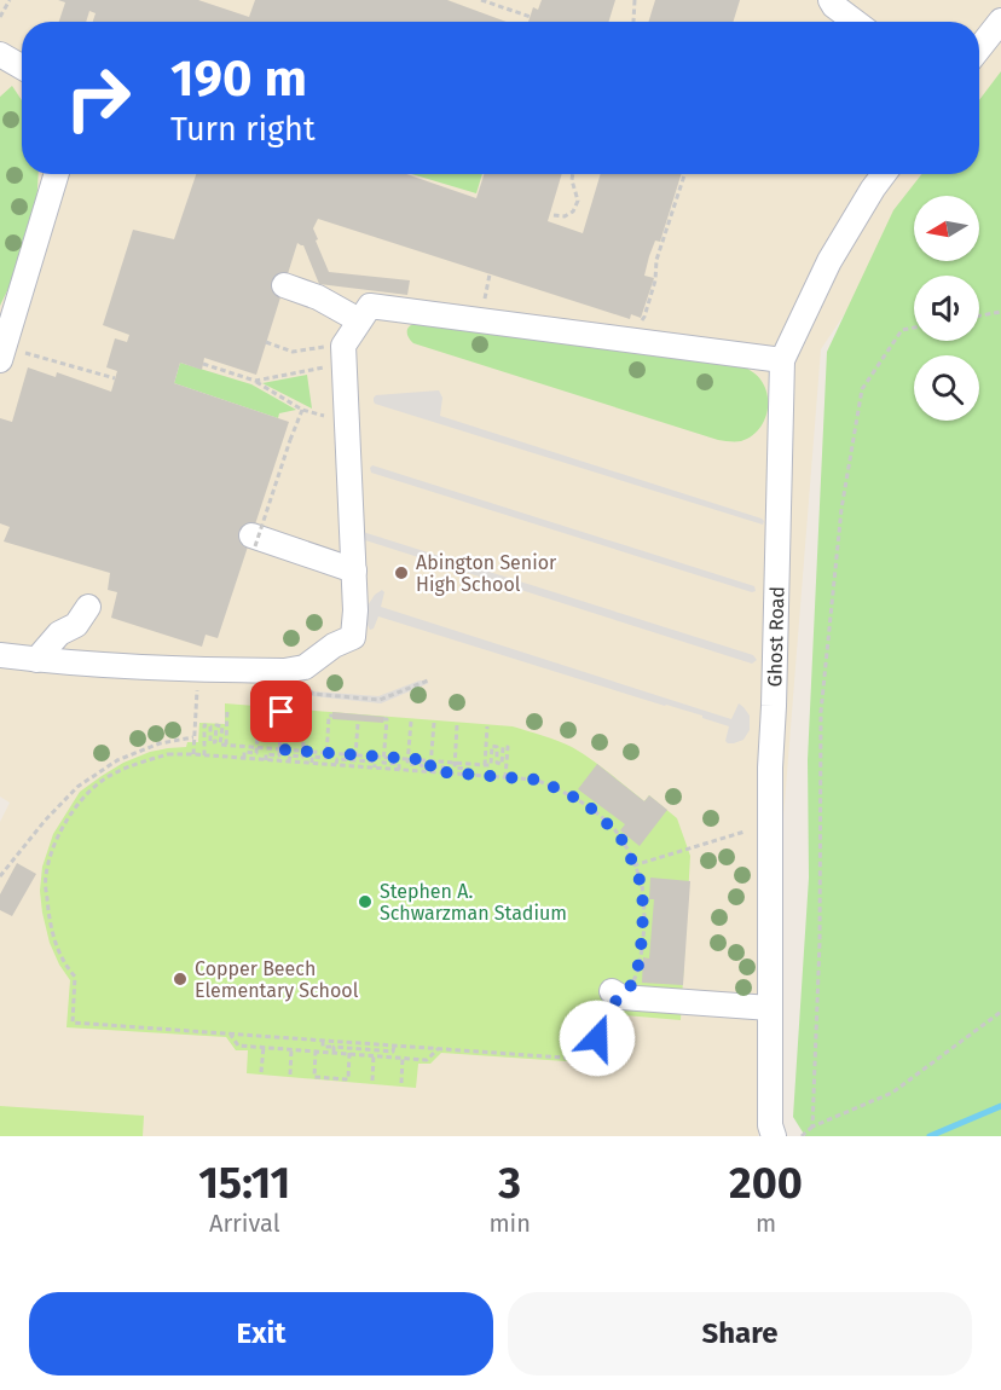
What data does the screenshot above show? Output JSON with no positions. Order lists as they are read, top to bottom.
{
  "streets": {
    "street": ["Ghost Road"]
  },
  "places": ["Abington Senior High School", "Stephen A. Schwarzman Stadium", "Copper Beech Elementary School"],
  "north": "left",
  "page": {
    "turn": ["190 m", "Turn right"],
    "eta": [
      "15:11",
      "Arrival",
      "3",
      "min",
      "200",
      "m"
    ],
    "buttons": ["Exit", "Share"]
  }
}
